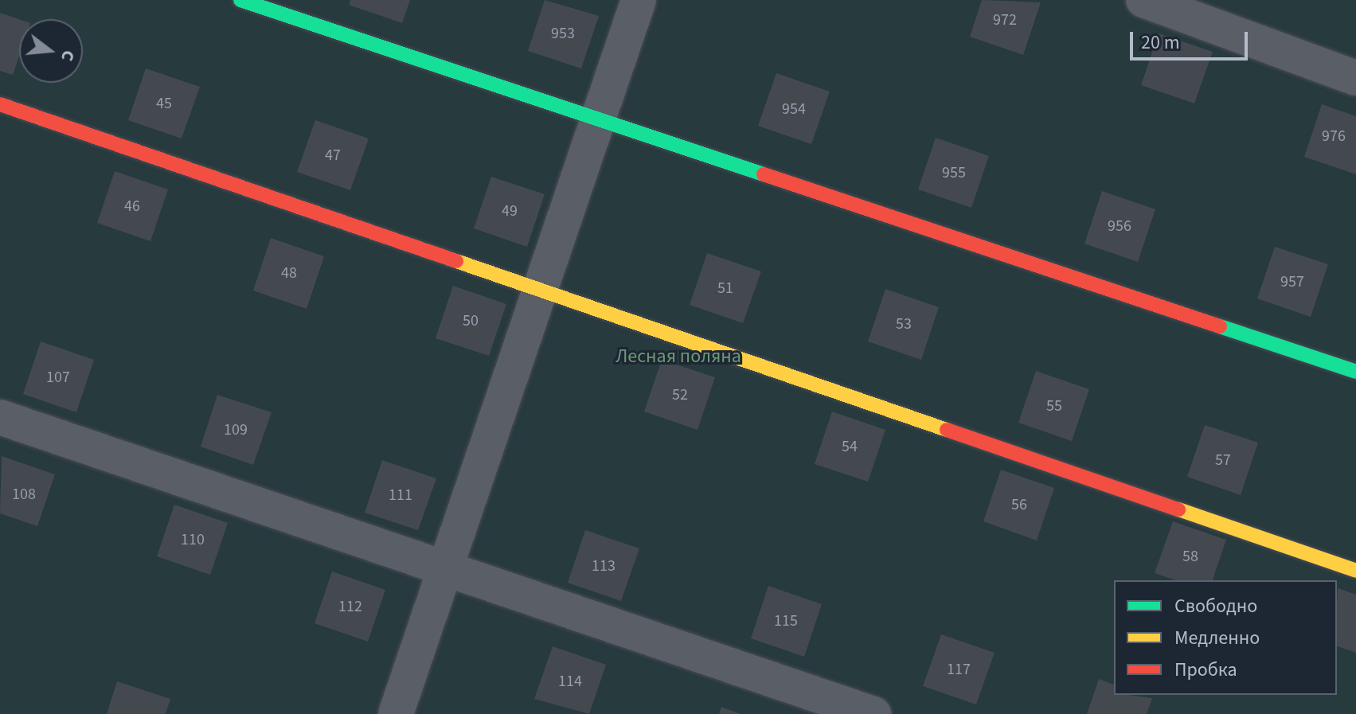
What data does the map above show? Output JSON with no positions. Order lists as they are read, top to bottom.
{
  "parks": ["Лесная поляна"],
  "house_numbers": [
    "972",
    "953",
    "45",
    "954",
    "976",
    "47",
    "955",
    "46",
    "49",
    "956",
    "48",
    "957",
    "51",
    "50",
    "53",
    "107",
    "52",
    "55",
    "109",
    "54",
    "57",
    "108",
    "111",
    "56",
    "110",
    "58",
    "113",
    "112",
    "115",
    "117",
    "114"
  ],
  "legend": ["Свободно", "Медленно", "Пробка"],
  "scale_bar": "20 m",
  "north": "right"
}
